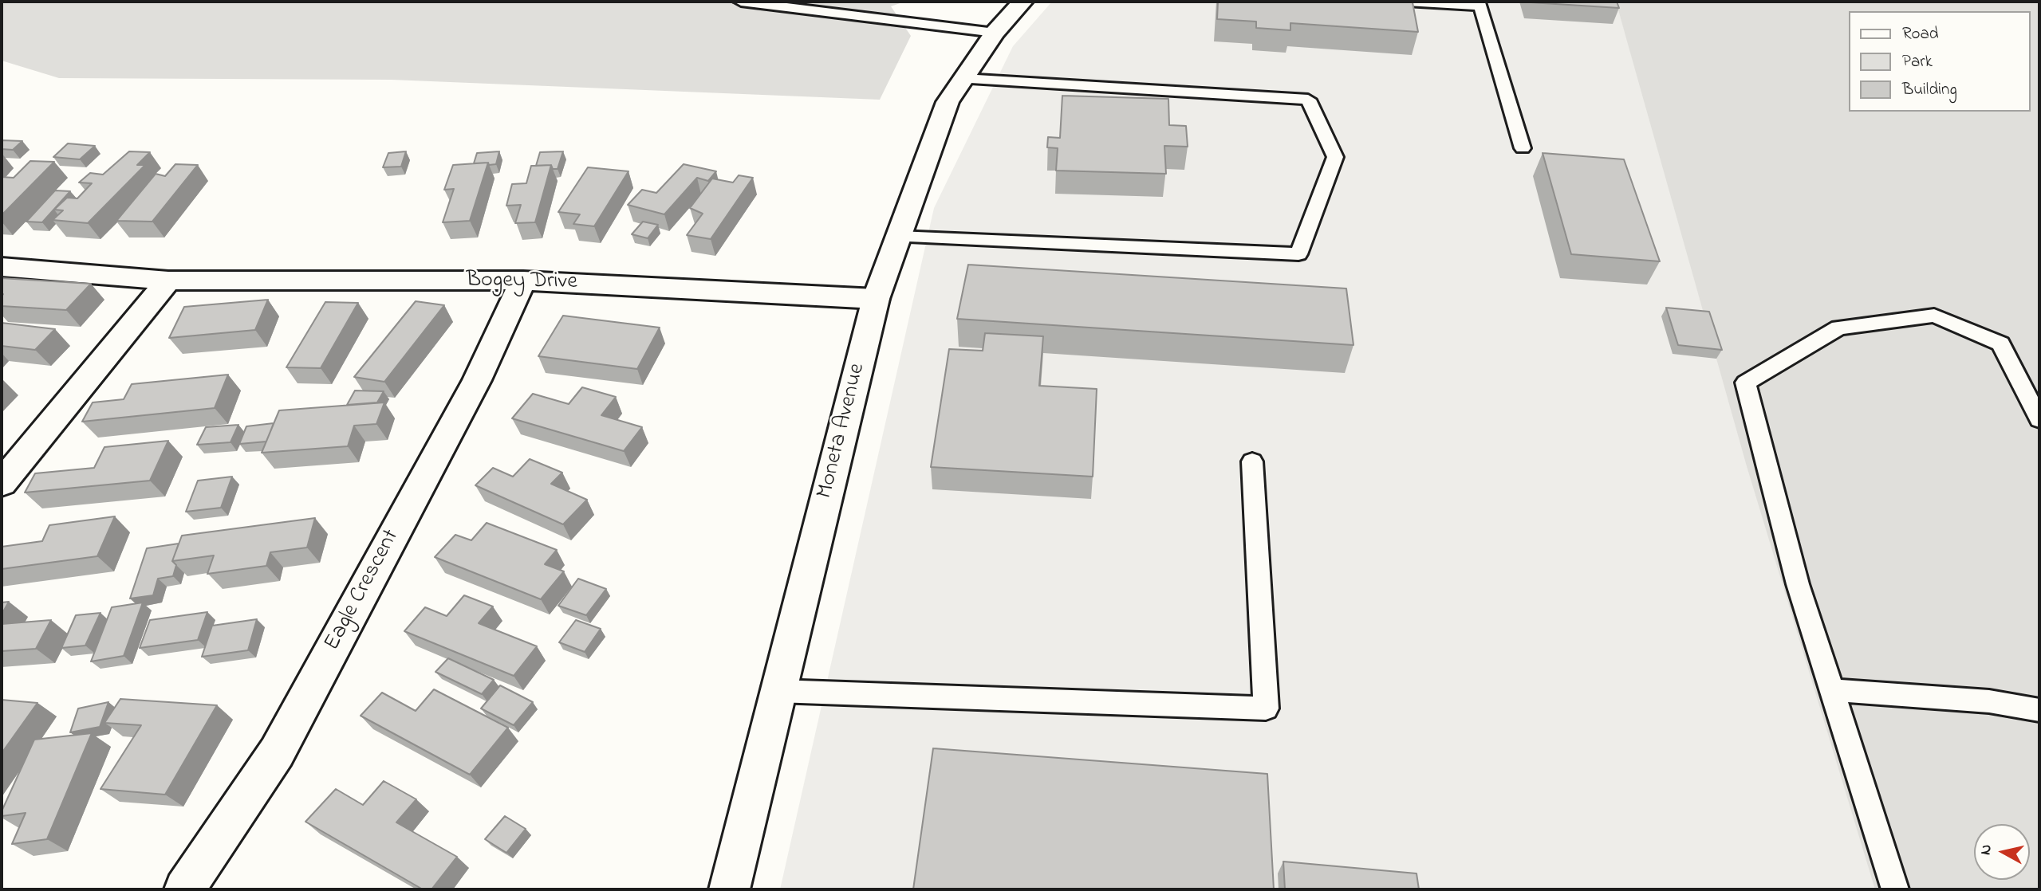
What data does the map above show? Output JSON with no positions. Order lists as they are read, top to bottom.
{
  "streets": {
    "street": ["Bogey Drive", "Moneta Avenue", "Eagle Crescent"]
  },
  "crossings": [
    ["Bogey Drive", "Moneta Avenue"],
    ["Bogey Drive", "Eagle Crescent"]
  ],
  "legend": ["Road", "Park", "Building"],
  "north": "left"
}
